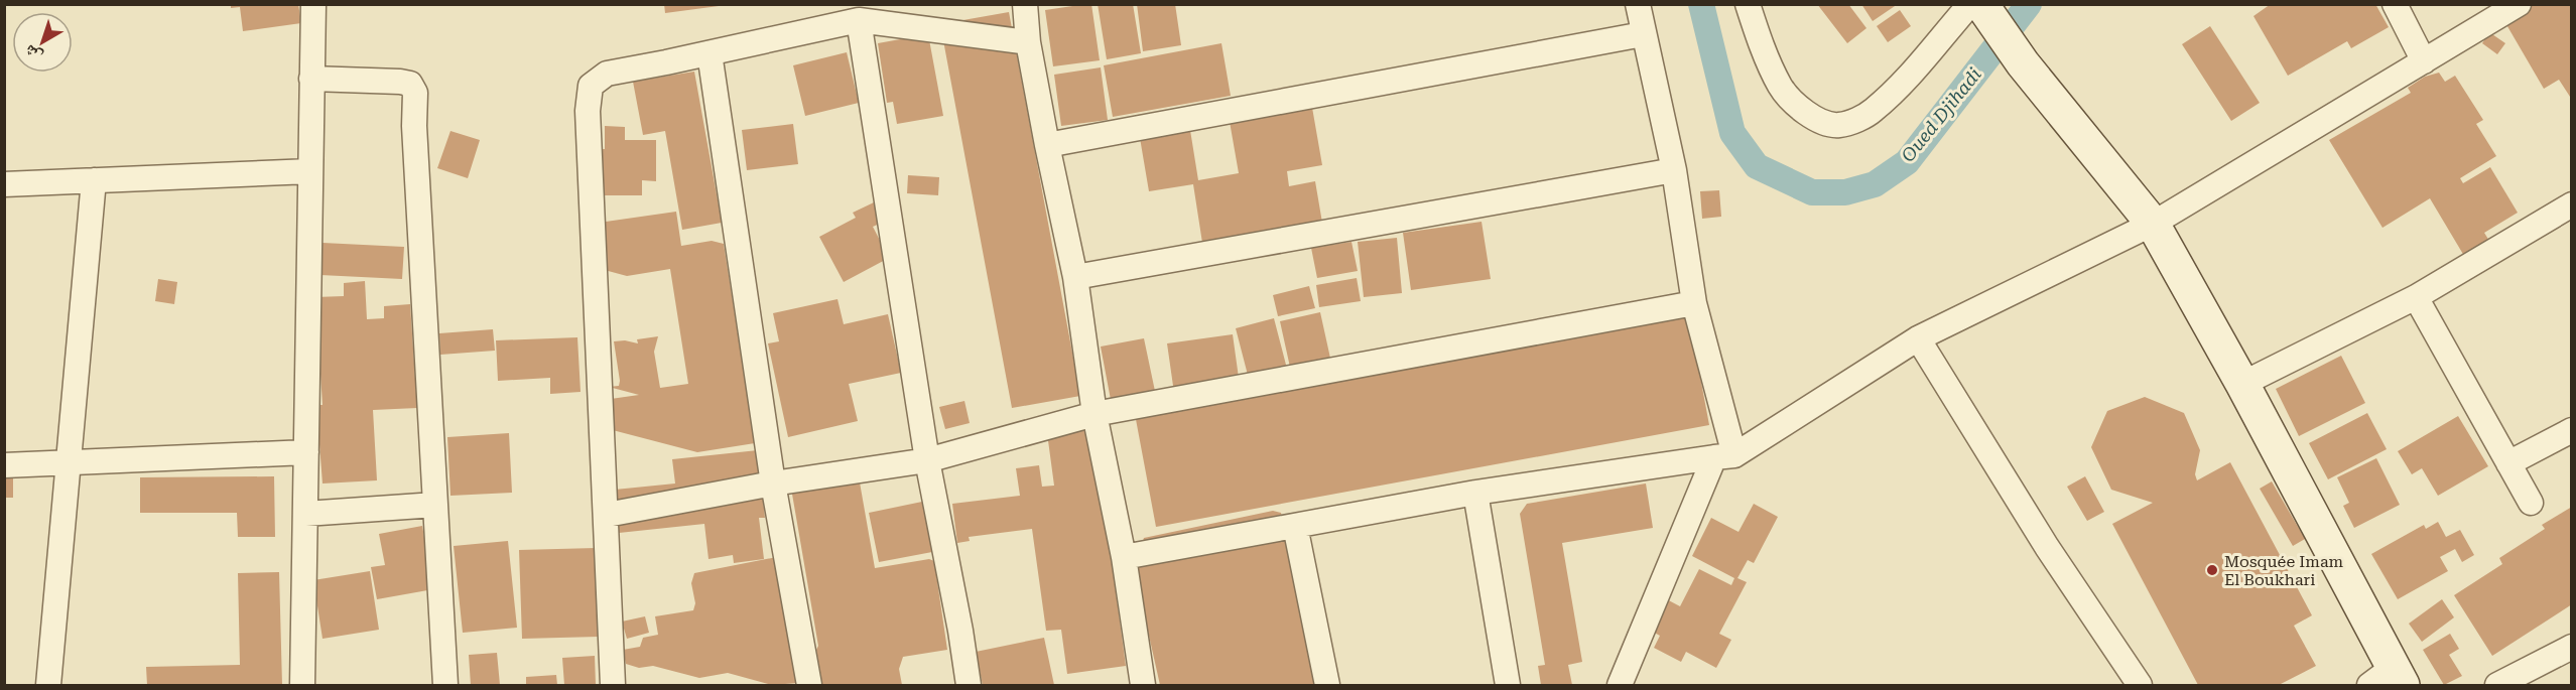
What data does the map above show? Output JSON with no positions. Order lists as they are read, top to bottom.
{
  "water": ["Oued Djihadi"],
  "places": ["Mosquée Imam El Boukhari"],
  "north": "bottom left"
}
